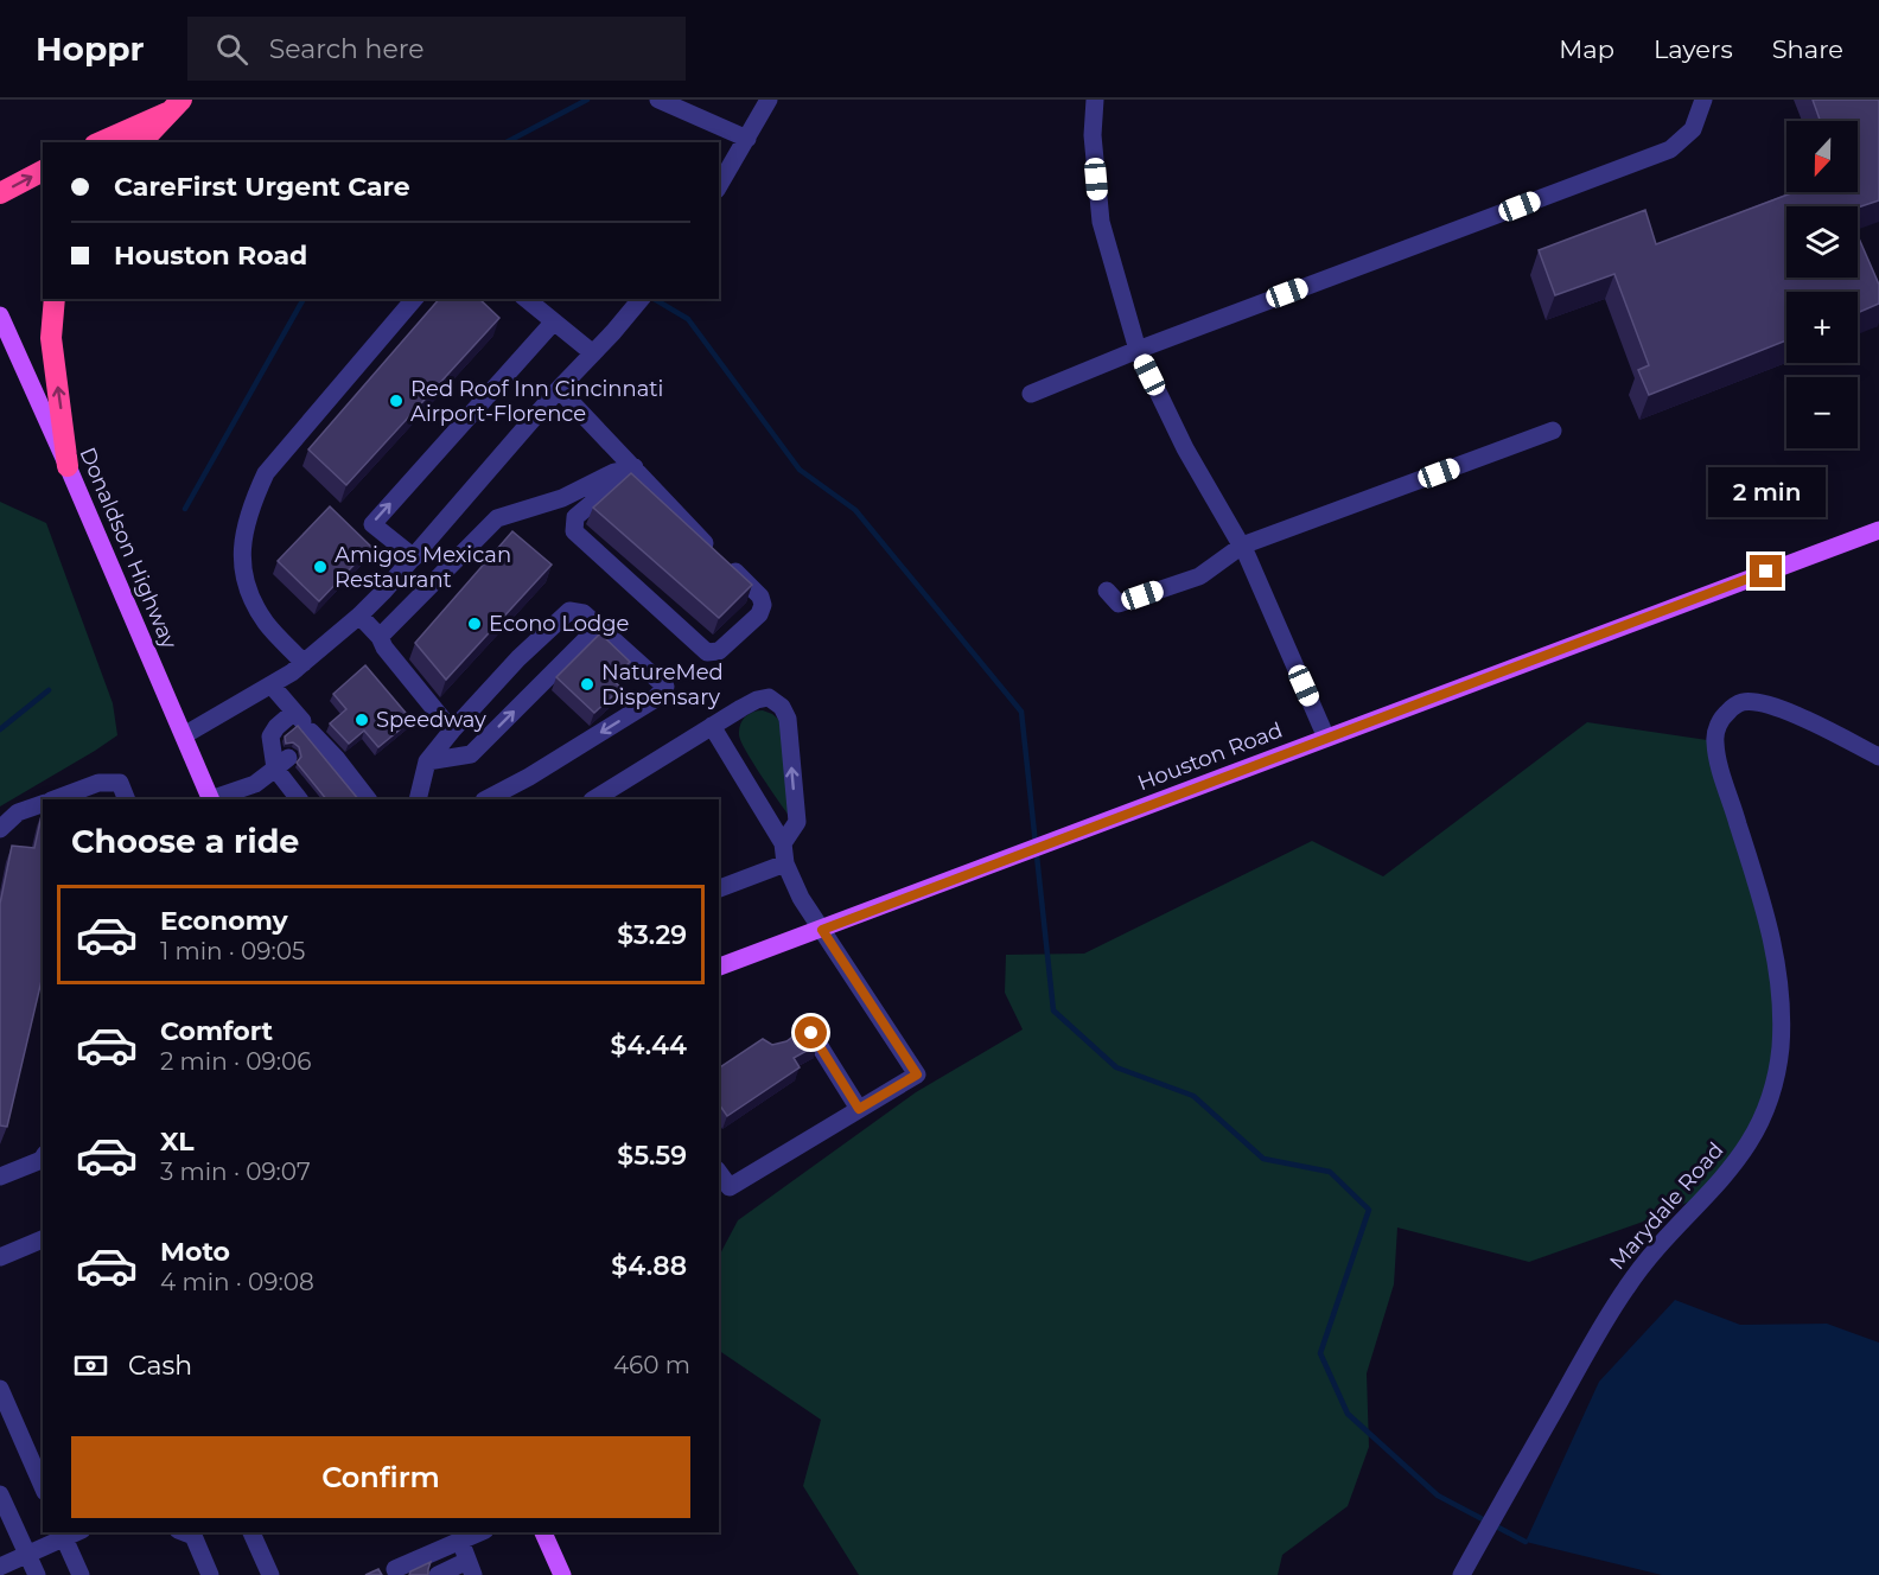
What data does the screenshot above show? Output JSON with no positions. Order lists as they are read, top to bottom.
{
  "streets": {
    "main road": ["Donaldson Highway", "Houston Road"],
    "street": ["Marydale Road"]
  },
  "places": [
    "Red Roof Inn Cincinnati Airport-Florence",
    "Amigos Mexican Restaurant",
    "Econo Lodge",
    "NatureMed Dispensary",
    "Speedway"
  ],
  "north": "bottom",
  "page": {
    "header": "Hoppr",
    "search": "Search here",
    "nav": ["Map", "Layers", "Share"],
    "map_buttons": ["+", "−"],
    "banner": ["CareFirst Urgent Care", "Houston Road"],
    "bubble": "2 min",
    "heading": "Choose a ride",
    "list": [
      {
        "name": "Economy",
        "note": "1 min · 09:05",
        "value": "$3.29"
      },
      {
        "name": "Comfort",
        "note": "2 min · 09:06",
        "value": "$4.44"
      },
      {
        "name": "XL",
        "note": "3 min · 09:07",
        "value": "$5.59"
      },
      {
        "name": "Moto",
        "note": "4 min · 09:08",
        "value": "$4.88"
      }
    ],
    "pay": ["Cash", "460 m"],
    "buttons": "Confirm"
  }
}
